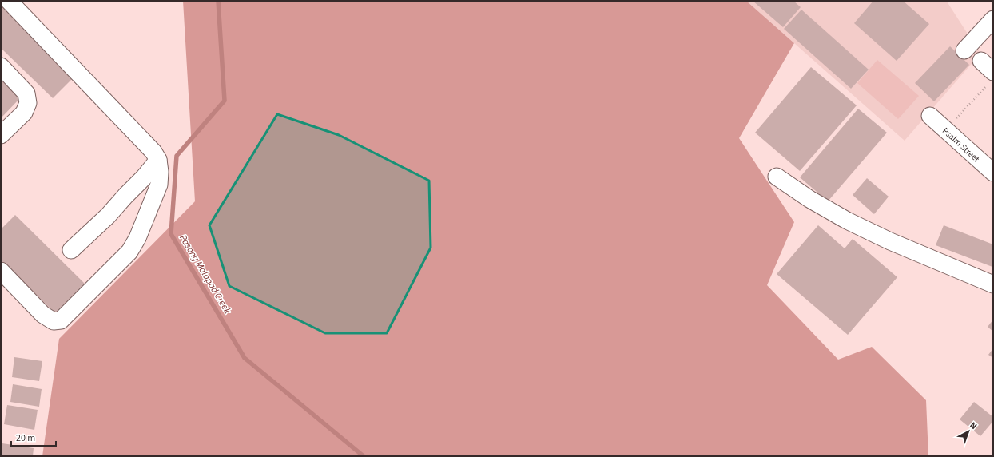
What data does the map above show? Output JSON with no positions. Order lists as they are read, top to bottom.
{
  "streets": {
    "street": ["Psalm Street"]
  },
  "water": ["Pasong Malapad Creek"],
  "scale_bar": "20 m",
  "north": "top right"
}
